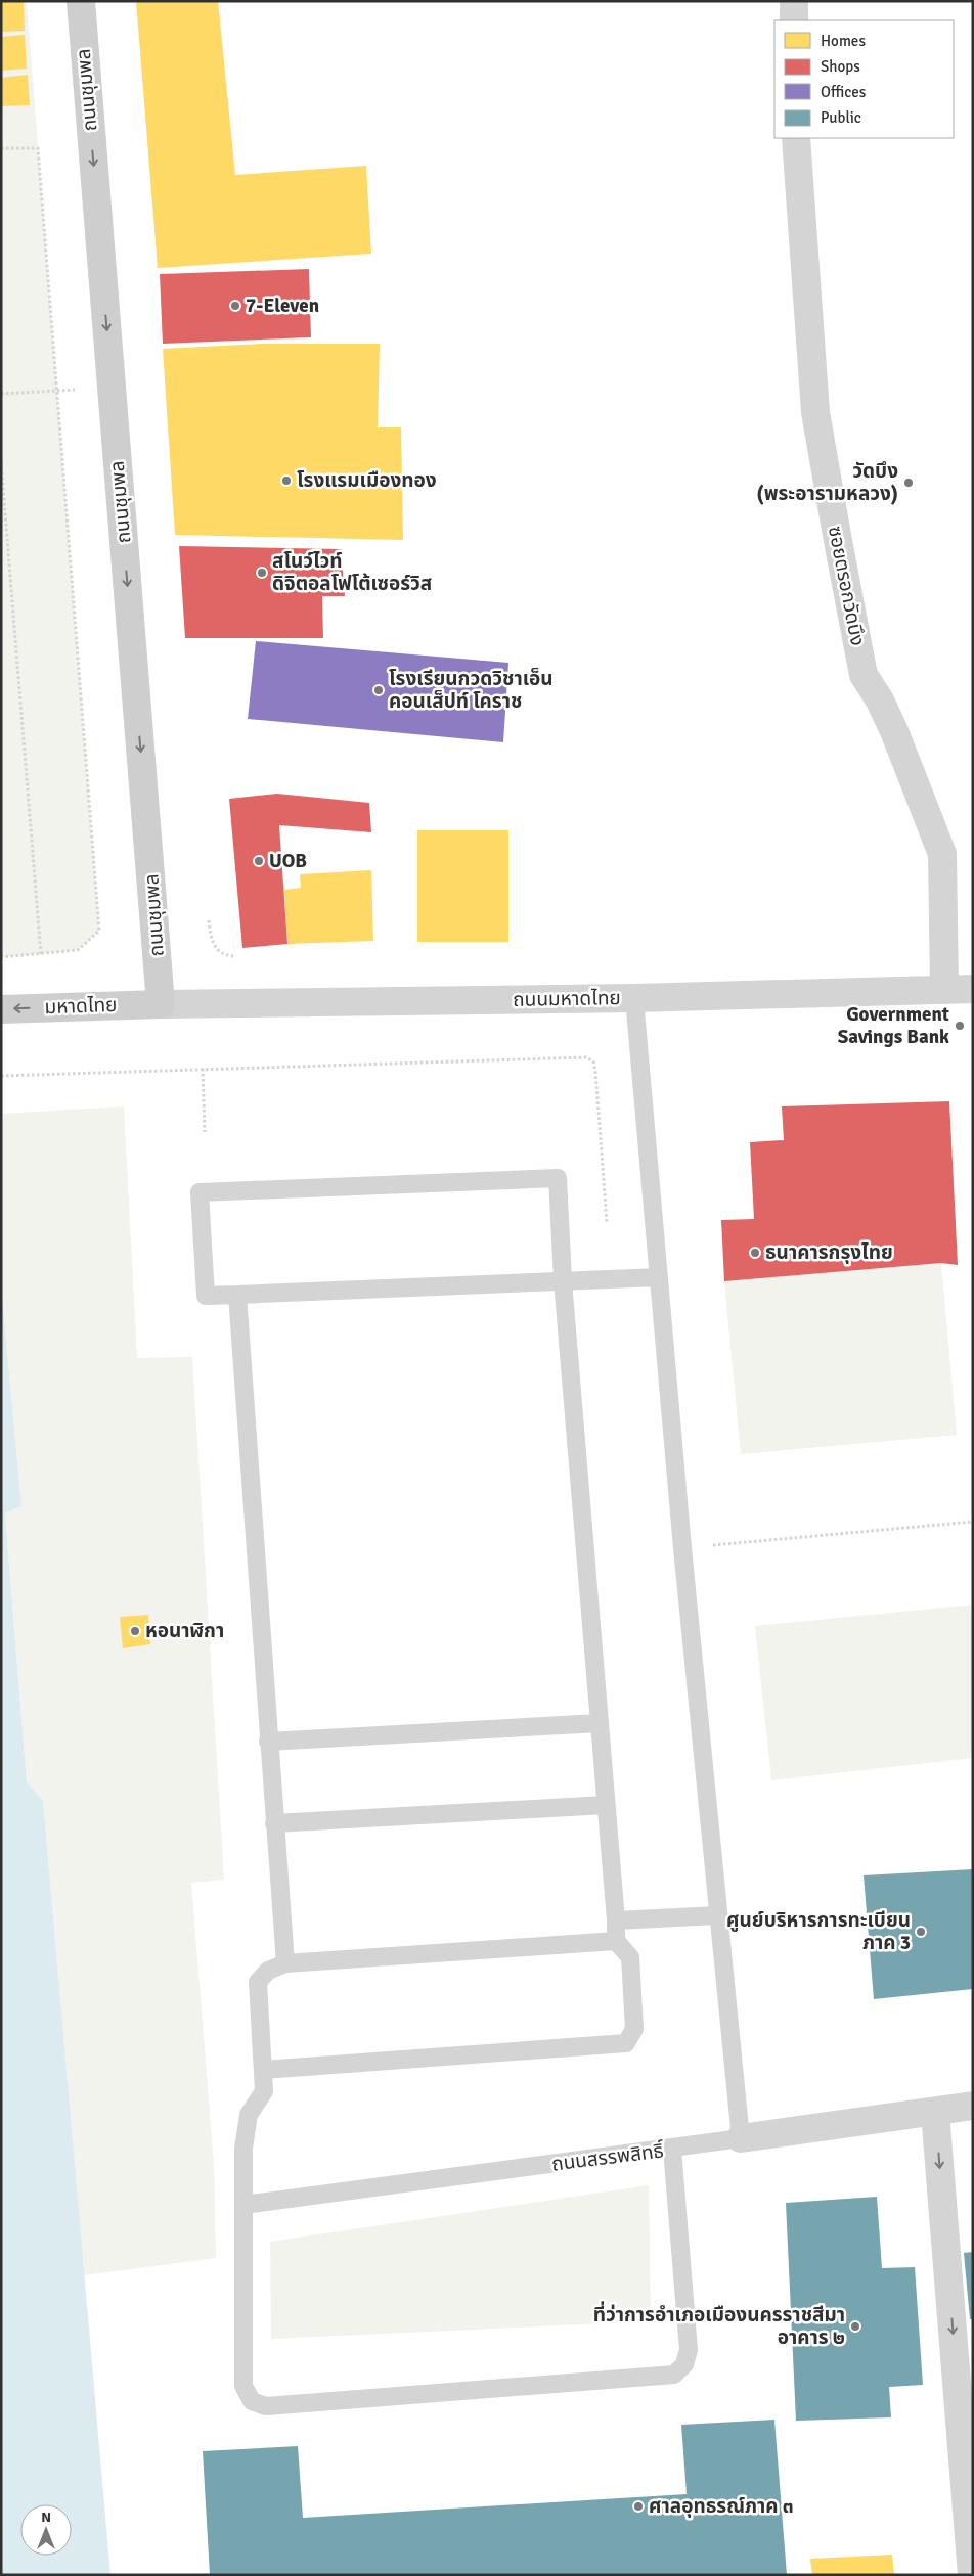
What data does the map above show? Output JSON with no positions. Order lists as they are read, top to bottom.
{
  "streets": {
    "main road": ["ถนนชุมพล", "มหาดไทย"],
    "street": ["ซอยตรอกวัดบึง", "ถนนมหาดไทย", "ถนนสรรพสิทธิ์"]
  },
  "crossings": [
    ["ถนนชุมพล", "ถนนมหาดไทย"],
    ["ถนนชุมพล", "มหาดไทย"],
    ["ซอยตรอกวัดบึง", "ถนนมหาดไทย"],
    ["ถนนมหาดไทย", "มหาดไทย"]
  ],
  "one_way": ["ถนนชุมพล", "มหาดไทย"],
  "places": [
    "7-Eleven",
    "โรงแรมเมืองทอง",
    "วัดบึง (พระอารามหลวง)",
    "สโนว์ไวท์ ดิจิตอลโฟโต้เซอร์วิส",
    "โรงเรียนกวดวิชาเอ็น คอนเส็ปท์ โคราช",
    "UOB",
    "Government Savings Bank",
    "ธนาคารกรุงไทย",
    "หอนาฬิกา",
    "ศูนย์บริหารการทะเบียน ภาค 3",
    "ที่ว่าการอำเภอเมืองนครราชสีมา อาคาร ๒",
    "ศาลอุทธรณ์ภาค ๓"
  ],
  "legend": [
    "Homes",
    "Shops",
    "Offices",
    "Public"
  ],
  "north": "top"
}
